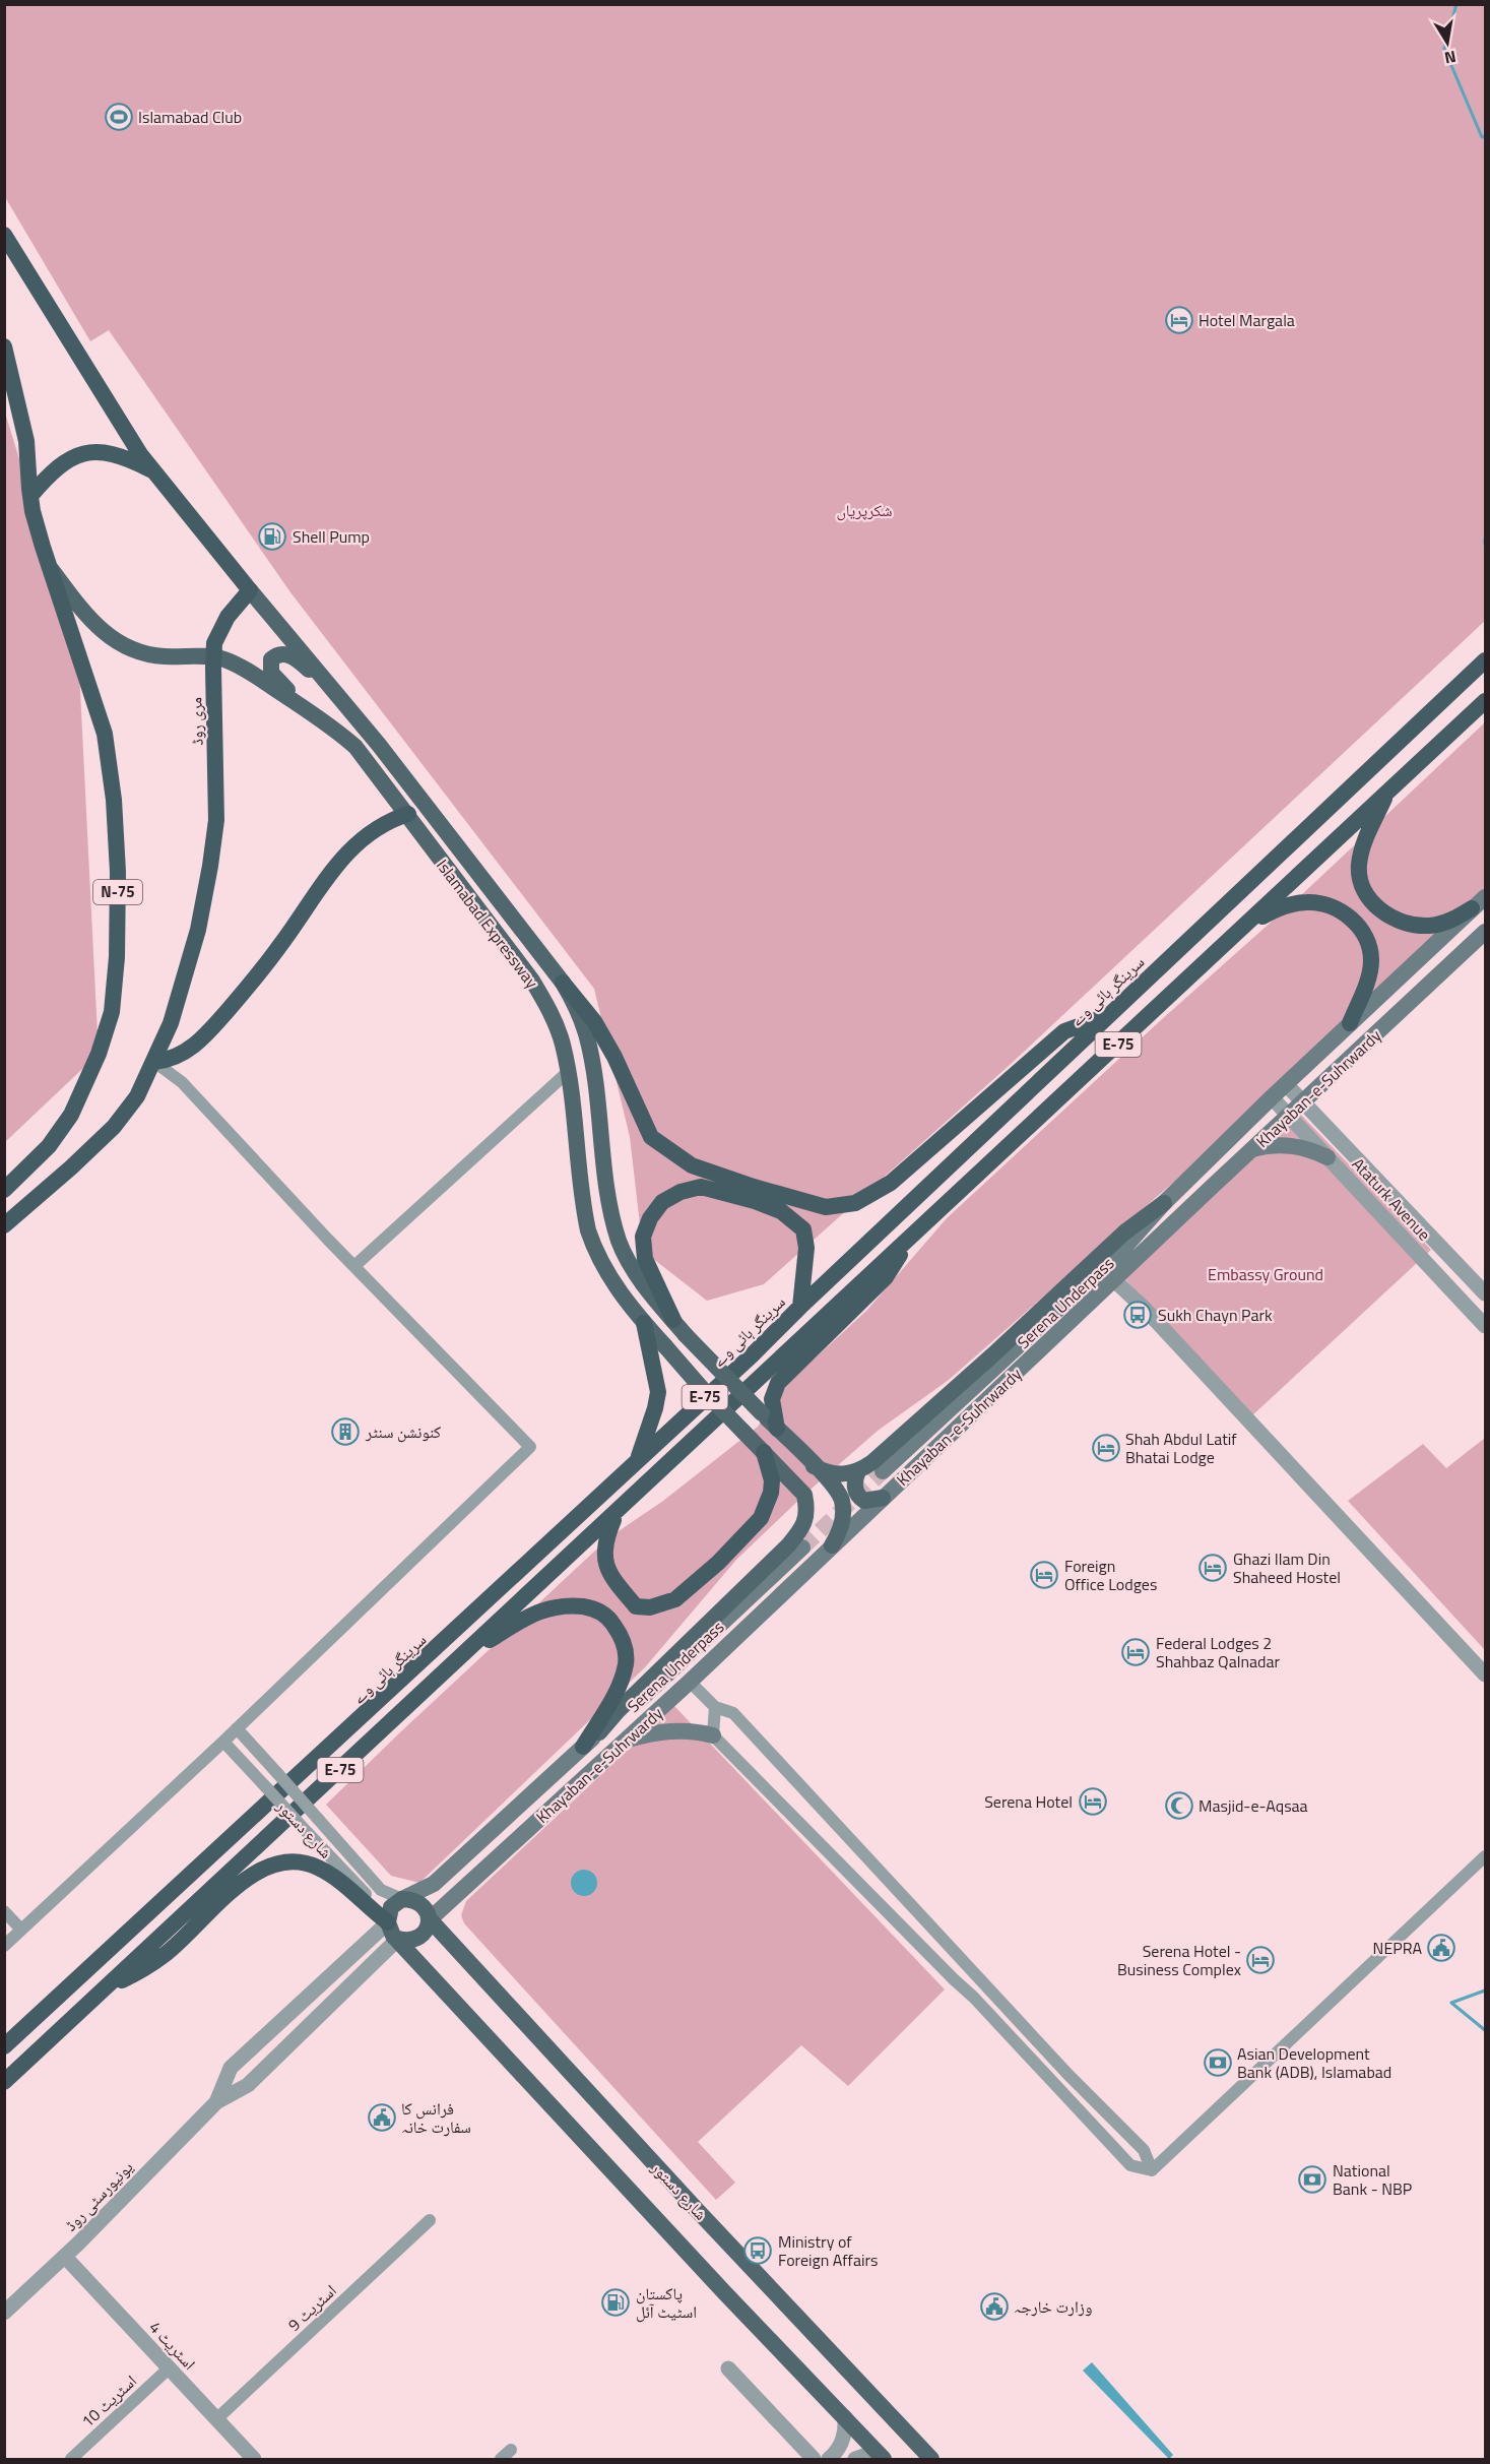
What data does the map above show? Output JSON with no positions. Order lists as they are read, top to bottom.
{
  "streets": {
    "highway": [
      "مری روڈ",
      "N-75",
      "سرینگر ہائی وے",
      "E-75"
    ],
    "main road": [
      "Islamabad Expressway",
      "Khayaban-e-Suhrwardy",
      "Serena Underpass",
      "شارع دستور"
    ],
    "street": [
      "Ataturk Avenue",
      "یونیورسٹی روڈ",
      "اسٹریٹ 9",
      "اسٹریٹ 4",
      "اسٹریٹ 10"
    ]
  },
  "crossings": [
    ["مری روڈ", "Islamabad Expressway"],
    ["N-75", "Islamabad Expressway"],
    ["Islamabad Expressway", "Khayaban-e-Suhrwardy"],
    ["Khayaban-e-Suhrwardy", "Ataturk Avenue"],
    ["Khayaban-e-Suhrwardy", "Serena Underpass"],
    ["Khayaban-e-Suhrwardy", "شارع دستور"],
    ["Khayaban-e-Suhrwardy", "یونیورسٹی روڈ"],
    ["شارع دستور", "یونیورسٹی روڈ"],
    ["یونیورسٹی روڈ", "اسٹریٹ 4"],
    ["اسٹریٹ 9", "اسٹریٹ 4"],
    ["اسٹریٹ 4", "اسٹریٹ 10"]
  ],
  "parks": ["شکرپریاں", "Embassy Ground"],
  "places": {
    "sports": ["Islamabad Club"],
    "hotel": [
      "Hotel Margala",
      "Shah Abdul Latif Bhatai Lodge",
      "Ghazi Ilam Din Shaheed Hostel",
      "Foreign Office Lodges",
      "Federal Lodges 2 Shahbaz Qalnadar",
      "Serena Hotel",
      "Serena Hotel - Business Complex"
    ],
    "fuel station": ["Shell Pump", "پاکستان اسٹیٹ آئل"],
    "bus stop": ["Sukh Chayn Park", "Ministry of Foreign Affairs"],
    "building": ["کنونشن سنٹر"],
    "mosque": ["Masjid-e-Aqsaa"],
    "public building": ["NEPRA", "فرانس کا سفارت خانہ", "وزارت خارجہ"],
    "bank": ["Asian Development Bank (ADB), Islamabad", "National Bank - NBP"]
  },
  "north": "bottom"
}
